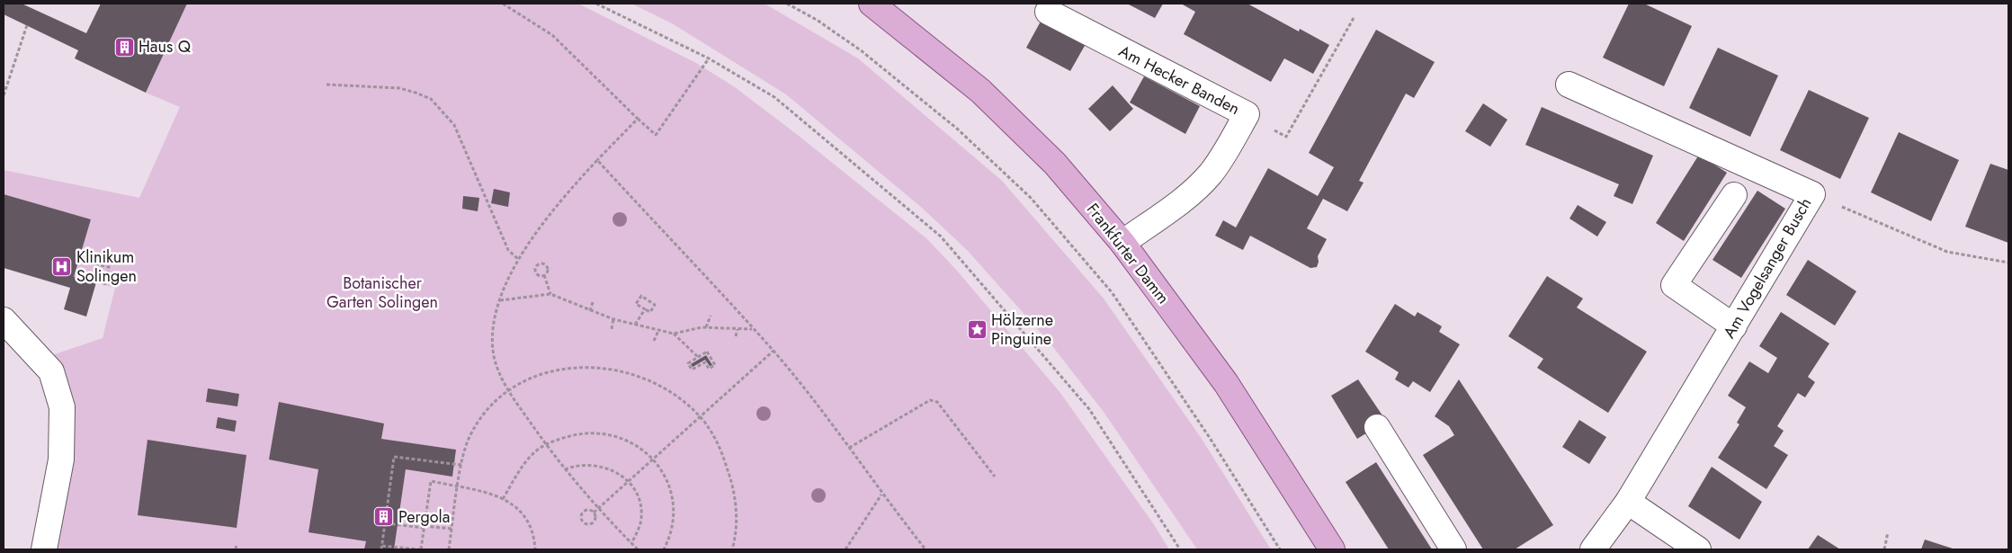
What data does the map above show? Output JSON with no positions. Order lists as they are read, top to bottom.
{
  "streets": {
    "main road": ["Frankfurter Damm"],
    "street": ["Am Hecker Banden", "Am Vogelsanger Busch"]
  },
  "crossings": [
    ["Am Hecker Banden", "Frankfurter Damm"]
  ],
  "parks": ["Botanischer Garten Solingen"],
  "places": {
    "building": ["Haus Q", "Pergola"],
    "hospital": ["Klinikum Solingen"],
    "place": ["Hölzerne Pinguine"]
  }
}
